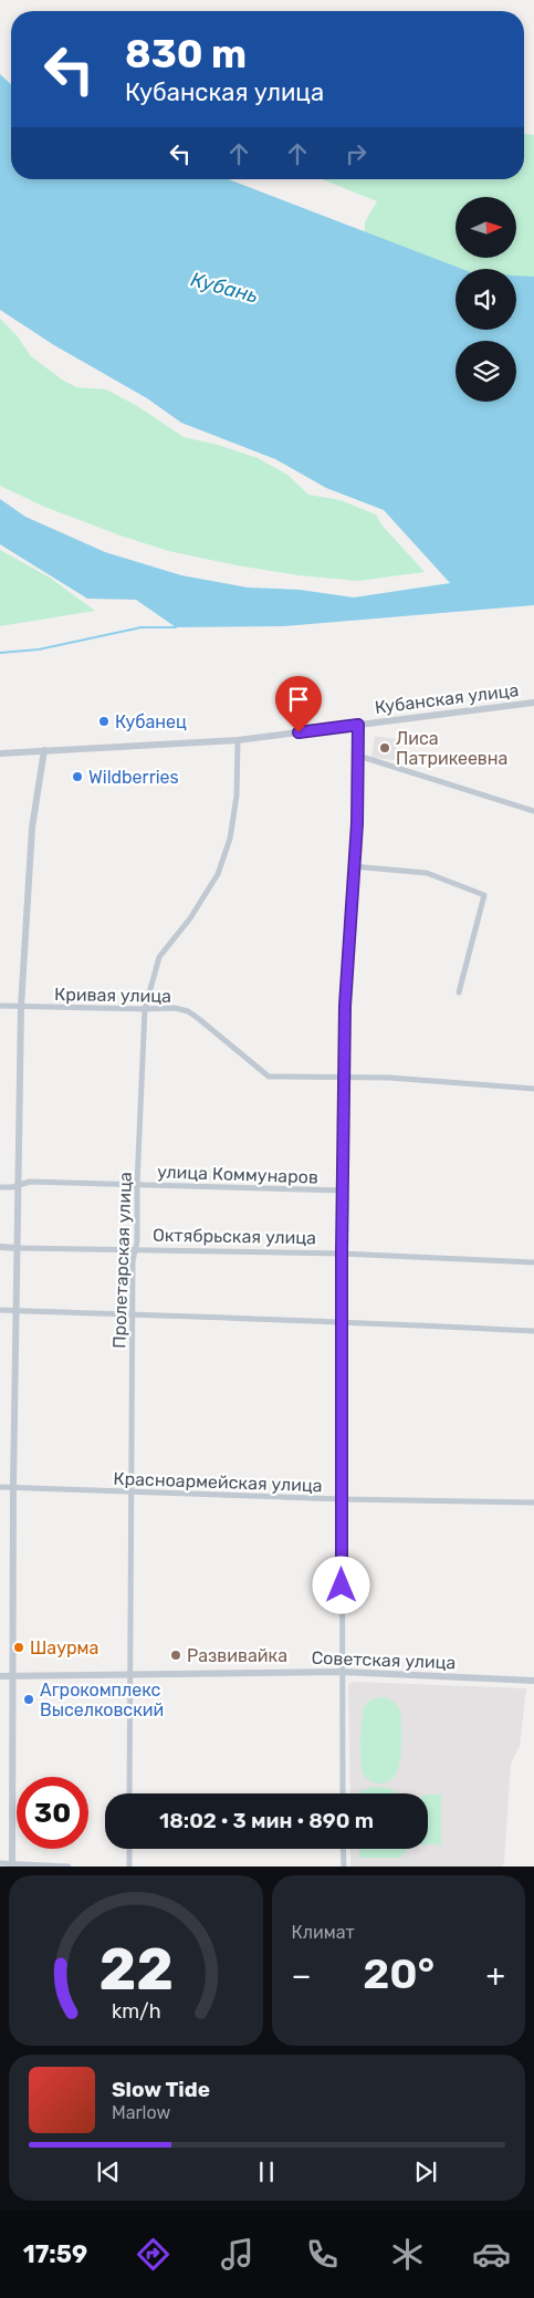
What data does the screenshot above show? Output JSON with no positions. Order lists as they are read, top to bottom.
{
  "streets": {
    "street": [
      "Кубанская улица",
      "Кривая улица",
      "улица Коммунаров",
      "Октябрьская улица",
      "Пролетарская улица",
      "Красноармейская улица",
      "Советская улица"
    ]
  },
  "crossings": [
    ["Кубанская улица", "Пролетарская улица"],
    ["Кривая улица", "Пролетарская улица"],
    ["улица Коммунаров", "Пролетарская улица"],
    ["Октябрьская улица", "Пролетарская улица"],
    ["Пролетарская улица", "Красноармейская улица"],
    ["Пролетарская улица", "Советская улица"]
  ],
  "water": ["Кубань"],
  "places": [
    "Кубанец",
    "Лиса Патрикеевна",
    "Wildberries",
    "Шаурма",
    "Развивайка",
    "Агрокомплекс Выселковский"
  ],
  "north": "right",
  "page": {
    "turn": ["830 m", "Кубанская улица"],
    "limit": "30",
    "trip": "18:02 · 3 мин · 890 m",
    "tile": "Климат",
    "heat": ["−", "20°", "+"],
    "song": ["Slow Tide", "Marlow"],
    "tabs": "17:59",
    "gauge": ["22", "km/h"]
  }
}
